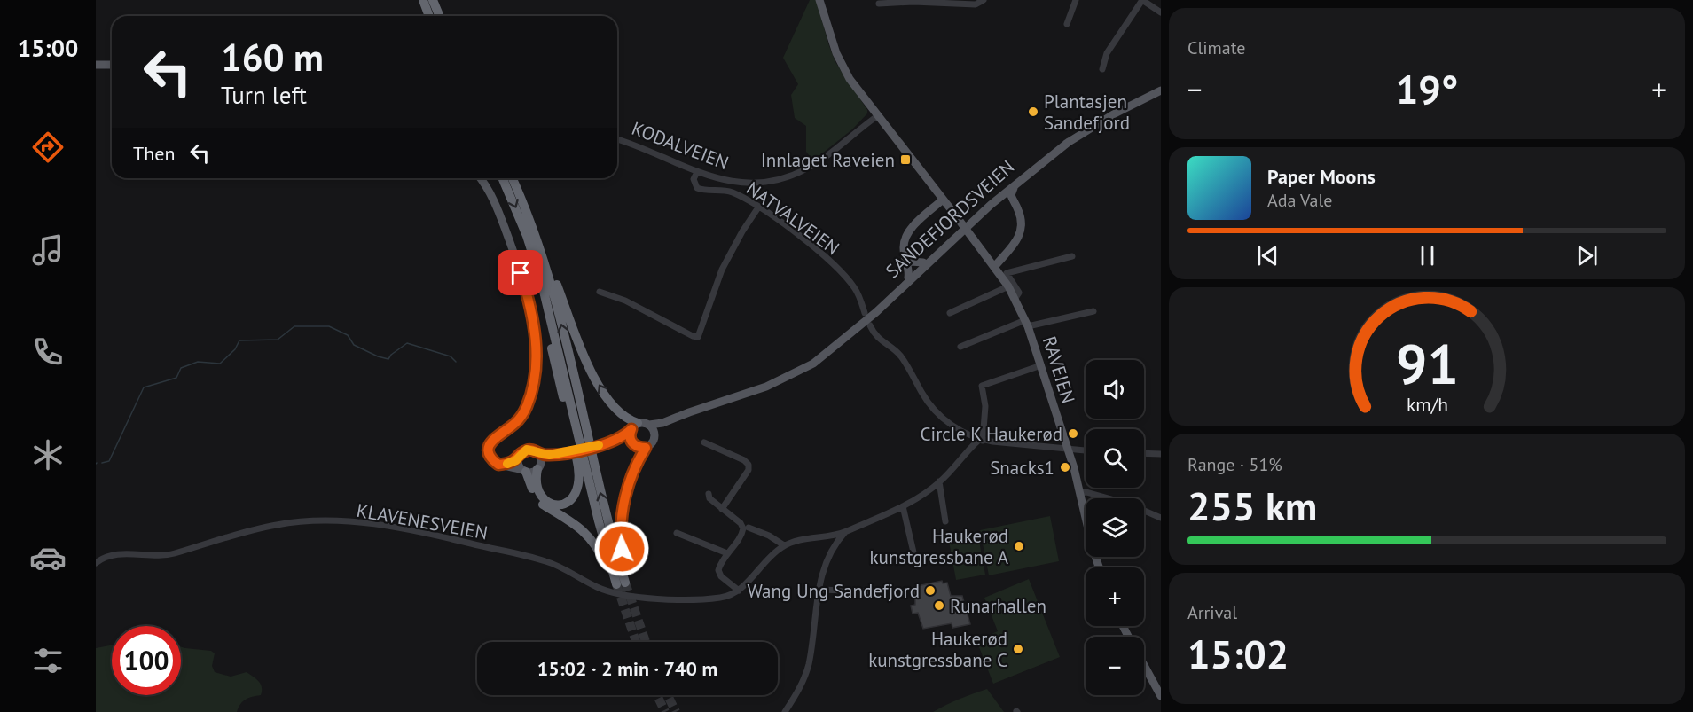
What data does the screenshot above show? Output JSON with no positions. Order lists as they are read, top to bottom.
{
  "streets": {
    "main road": ["SANDEFJORDSVEIEN", "RAVEIEN"],
    "street": ["KODALVEIEN", "NATVALVEIEN", "KLAVENESVEIEN"]
  },
  "crossings": [
    ["KODALVEIEN", "NATVALVEIEN"]
  ],
  "places": {
    "other": [
      "Plantasjen Sandefjord",
      "Circle K Haukerød",
      "Snacks1",
      "Haukerød kunstgressbane A",
      "Wang Ung Sandefjord",
      "Runarhallen",
      "Haukerød kunstgressbane C"
    ],
    "transit": ["Innlaget Raveien"]
  },
  "page": {
    "tabs": "15:00",
    "tile": [
      "Climate",
      ["Range · 51%", "255 km"],
      ["Arrival", "15:02"]
    ],
    "turn": ["160 m", "Turn left"],
    "heat": ["−", "19°", "+"],
    "then": "Then",
    "song": ["Paper Moons", "Ada Vale"],
    "map_buttons": ["+", "−"],
    "limit": "100",
    "trip": "15:02 · 2 min · 740 m",
    "gauge": ["91", "km/h"]
  }
}
